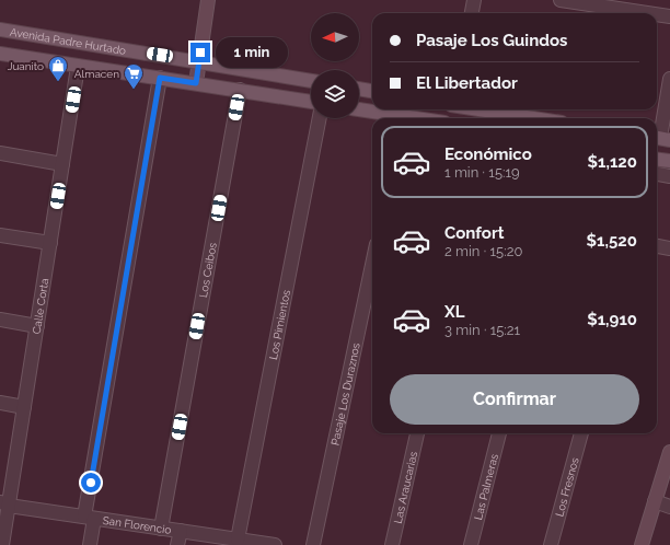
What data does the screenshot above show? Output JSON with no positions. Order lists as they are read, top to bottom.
{
  "streets": {
    "main road": ["Avenida Padre Hurtado"],
    "street": [
      "Los Ceibos",
      "Calle Corta",
      "Los Pimientos",
      "Pasaje Los Duraznos",
      "Las Araucarias",
      "Las Palmeras",
      "Los Fresnos",
      "San Florencio"
    ]
  },
  "crossings": [
    ["Los Ceibos", "San Florencio"],
    ["Calle Corta", "San Florencio"],
    ["Los Pimientos", "San Florencio"]
  ],
  "places": {
    "shop": ["Juanito"],
    "supermarket": ["Almacen"]
  },
  "north": "left",
  "page": {
    "banner": ["Pasaje Los Guindos", "El Libertador"],
    "bubble": "1 min",
    "list": [
      {
        "name": "Económico",
        "note": "1 min · 15:19",
        "value": "$1,120"
      },
      {
        "name": "Confort",
        "note": "2 min · 15:20",
        "value": "$1,520"
      },
      {
        "name": "XL",
        "note": "3 min · 15:21",
        "value": "$1,910"
      }
    ],
    "buttons": "Confirmar"
  }
}
